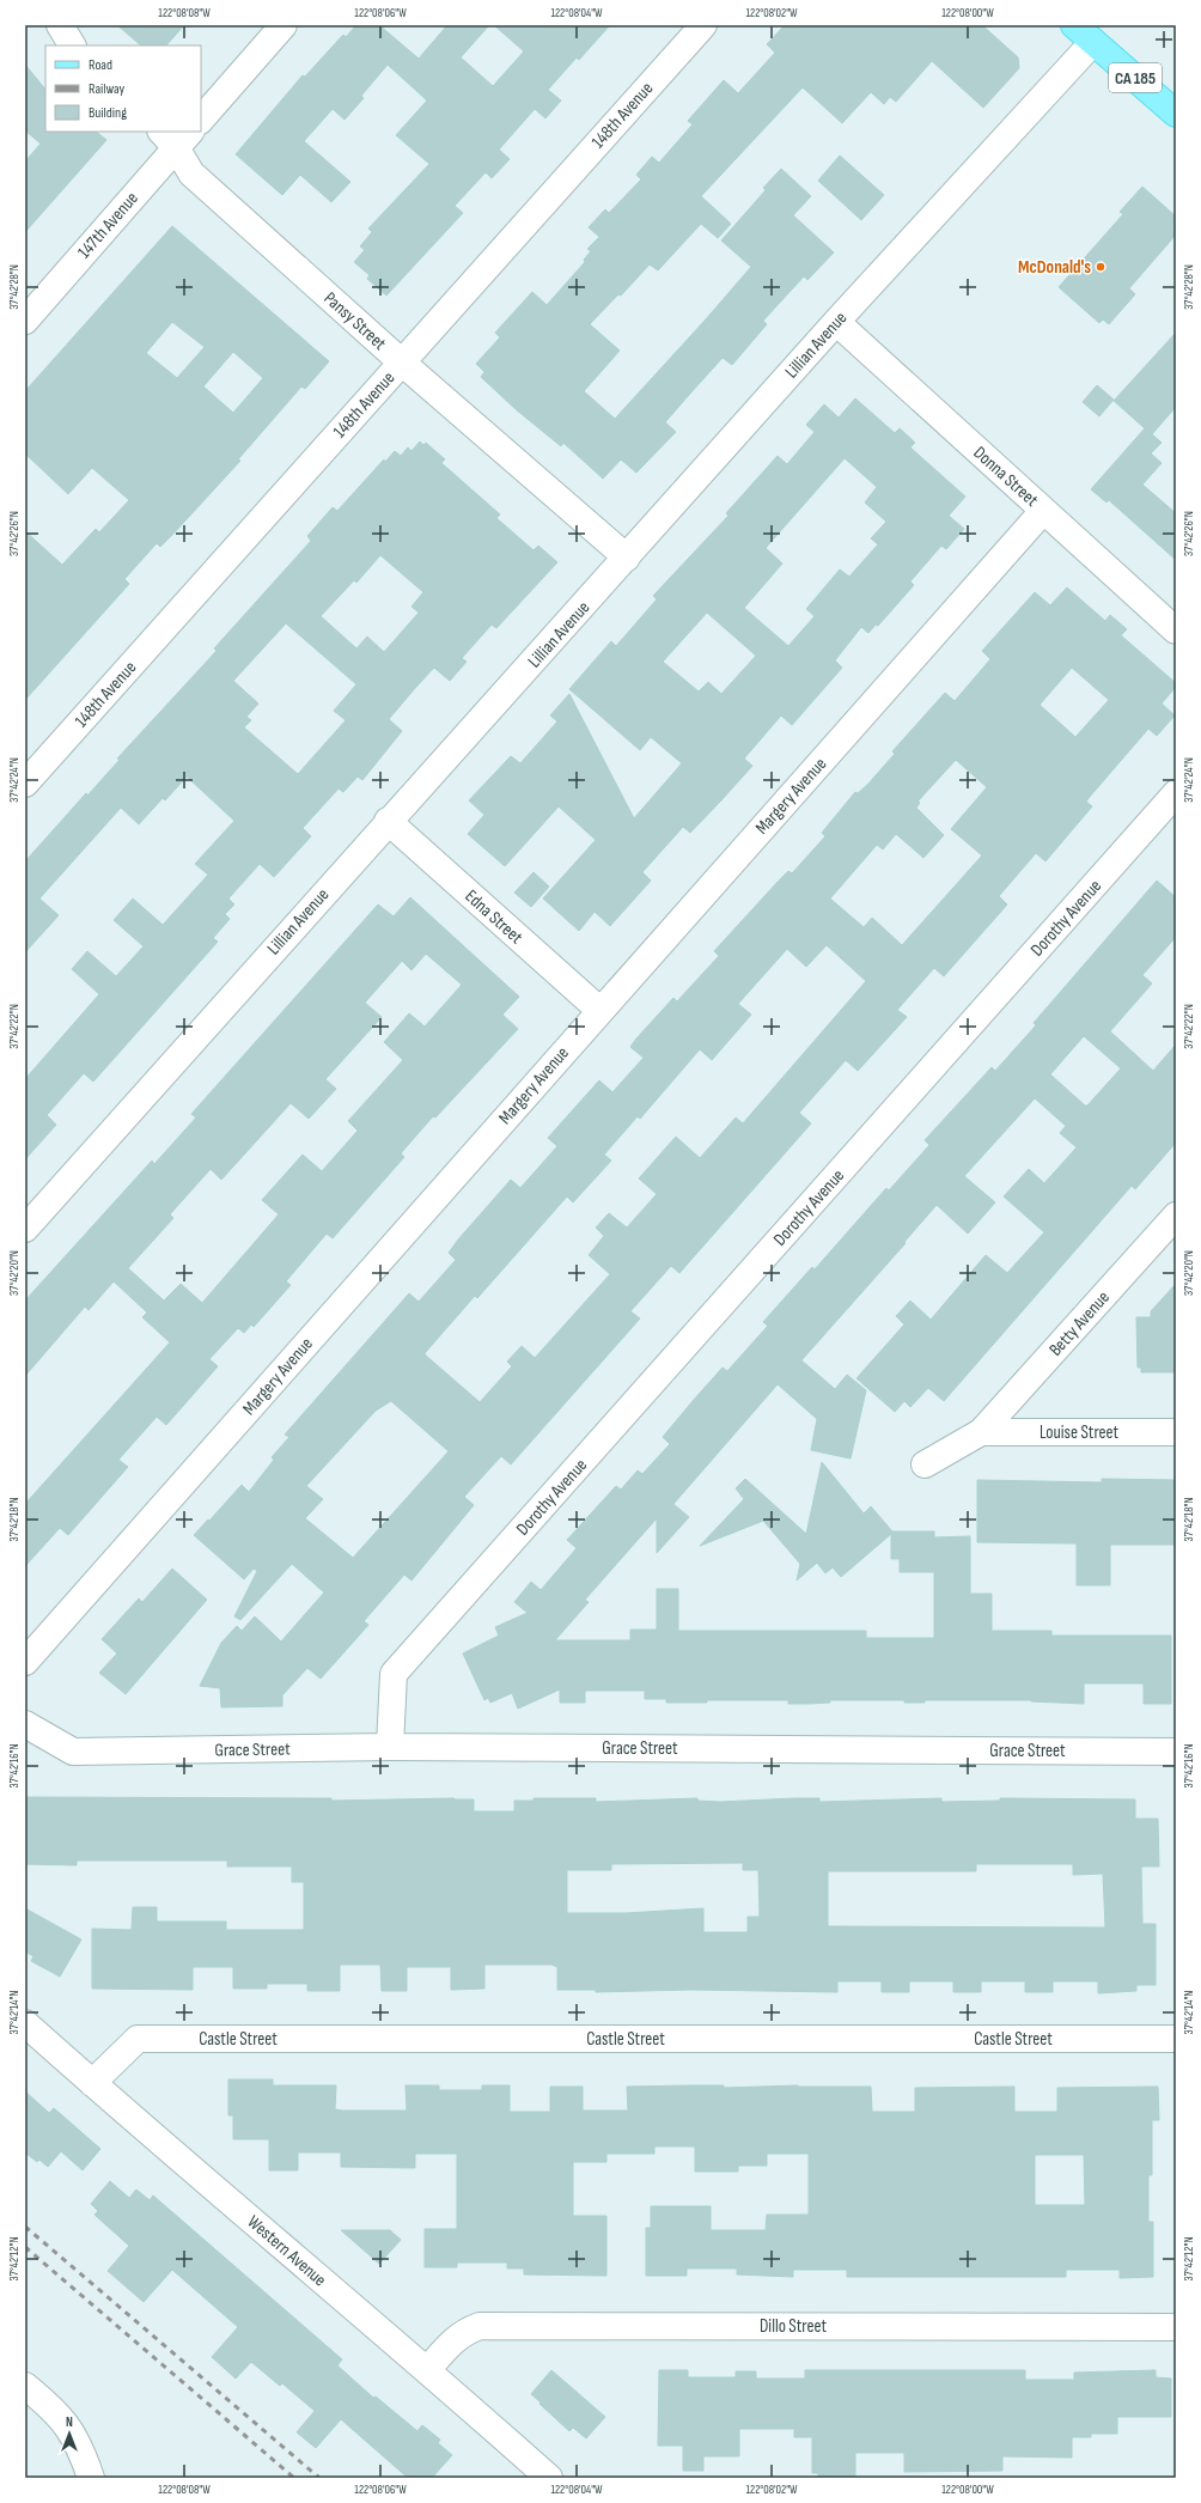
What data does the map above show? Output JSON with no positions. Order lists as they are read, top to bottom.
{
  "streets": {
    "main road": ["CA 185"],
    "street": [
      "148th Avenue",
      "147th Avenue",
      "Pansy Street",
      "Lillian Avenue",
      "Donna Street",
      "Margery Avenue",
      "Edna Street",
      "Dorothy Avenue",
      "Betty Avenue",
      "Louise Street",
      "Grace Street",
      "Castle Street",
      "Western Avenue",
      "Dillo Street"
    ]
  },
  "crossings": [
    ["CA 185", "Lillian Avenue"],
    ["148th Avenue", "Pansy Street"],
    ["147th Avenue", "Pansy Street"],
    ["Pansy Street", "Lillian Avenue"],
    ["Lillian Avenue", "Donna Street"],
    ["Lillian Avenue", "Edna Street"],
    ["Donna Street", "Margery Avenue"],
    ["Margery Avenue", "Edna Street"],
    ["Dorothy Avenue", "Grace Street"],
    ["Betty Avenue", "Louise Street"],
    ["Castle Street", "Western Avenue"],
    ["Western Avenue", "Dillo Street"]
  ],
  "places": ["McDonald's"],
  "legend": ["Road", "Railway", "Building"],
  "north": "top",
  "coordinates": [
    "122°08'08\"W",
    "122°08'06\"W",
    "122°08'04\"W",
    "122°08'02\"W",
    "122°08'00\"W",
    "37°42'28\"N",
    "37°42'26\"N",
    "37°42'24\"N",
    "37°42'22\"N",
    "37°42'20\"N",
    "37°42'18\"N",
    "37°42'16\"N",
    "37°42'14\"N",
    "37°42'12\"N"
  ]
}
